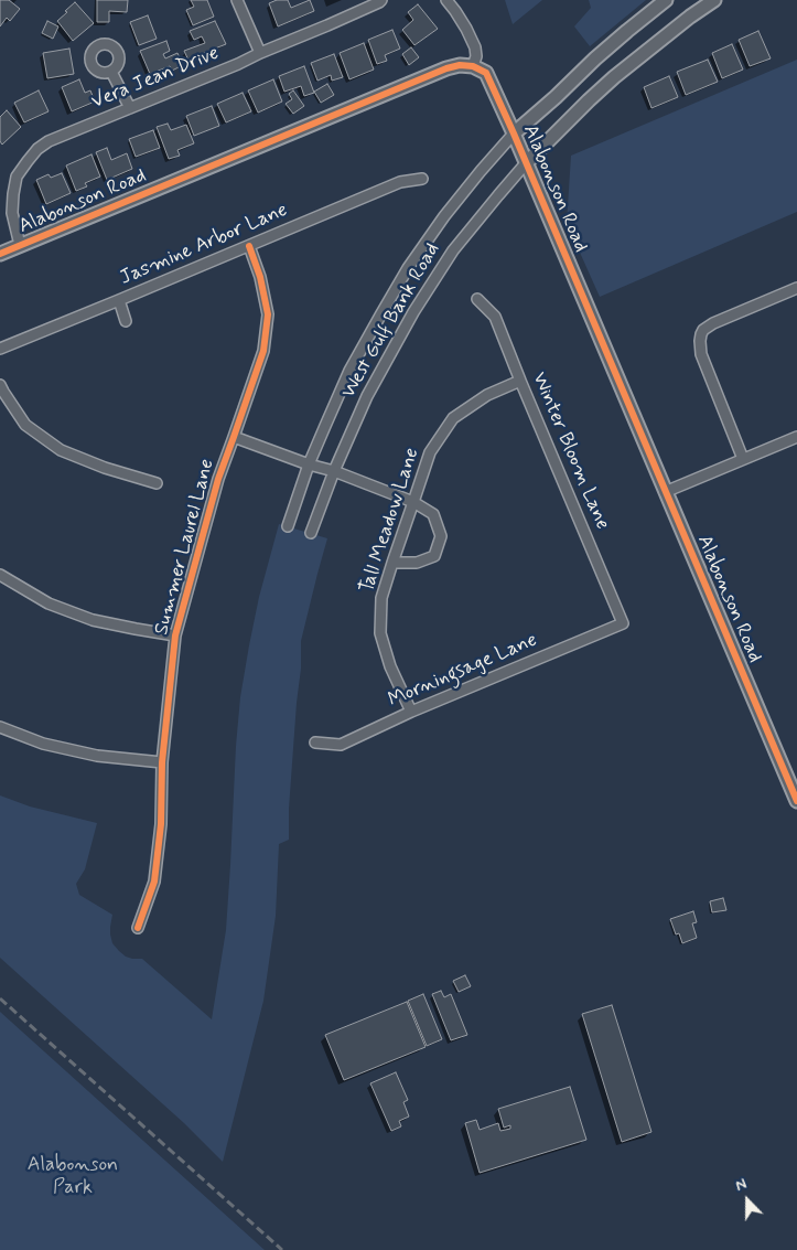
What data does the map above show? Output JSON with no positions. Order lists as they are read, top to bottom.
{
  "streets": {
    "street": [
      "Vera Jean Drive",
      "Alabonson Road",
      "Jasmine Arbor Lane",
      "West Gulf Bank Road",
      "Winter Bloom Lane",
      "Tall Meadow Lane",
      "Summer Laurel Lane",
      "Morningsage Lane"
    ]
  },
  "crossings": [
    ["Vera Jean Drive", "Alabonson Road"],
    ["Alabonson Road", "West Gulf Bank Road"],
    ["Jasmine Arbor Lane", "Summer Laurel Lane"],
    ["Winter Bloom Lane", "Tall Meadow Lane"],
    ["Winter Bloom Lane", "Morningsage Lane"],
    ["Tall Meadow Lane", "Morningsage Lane"]
  ],
  "parks": ["Alabonson Park"],
  "north": "top"
}
